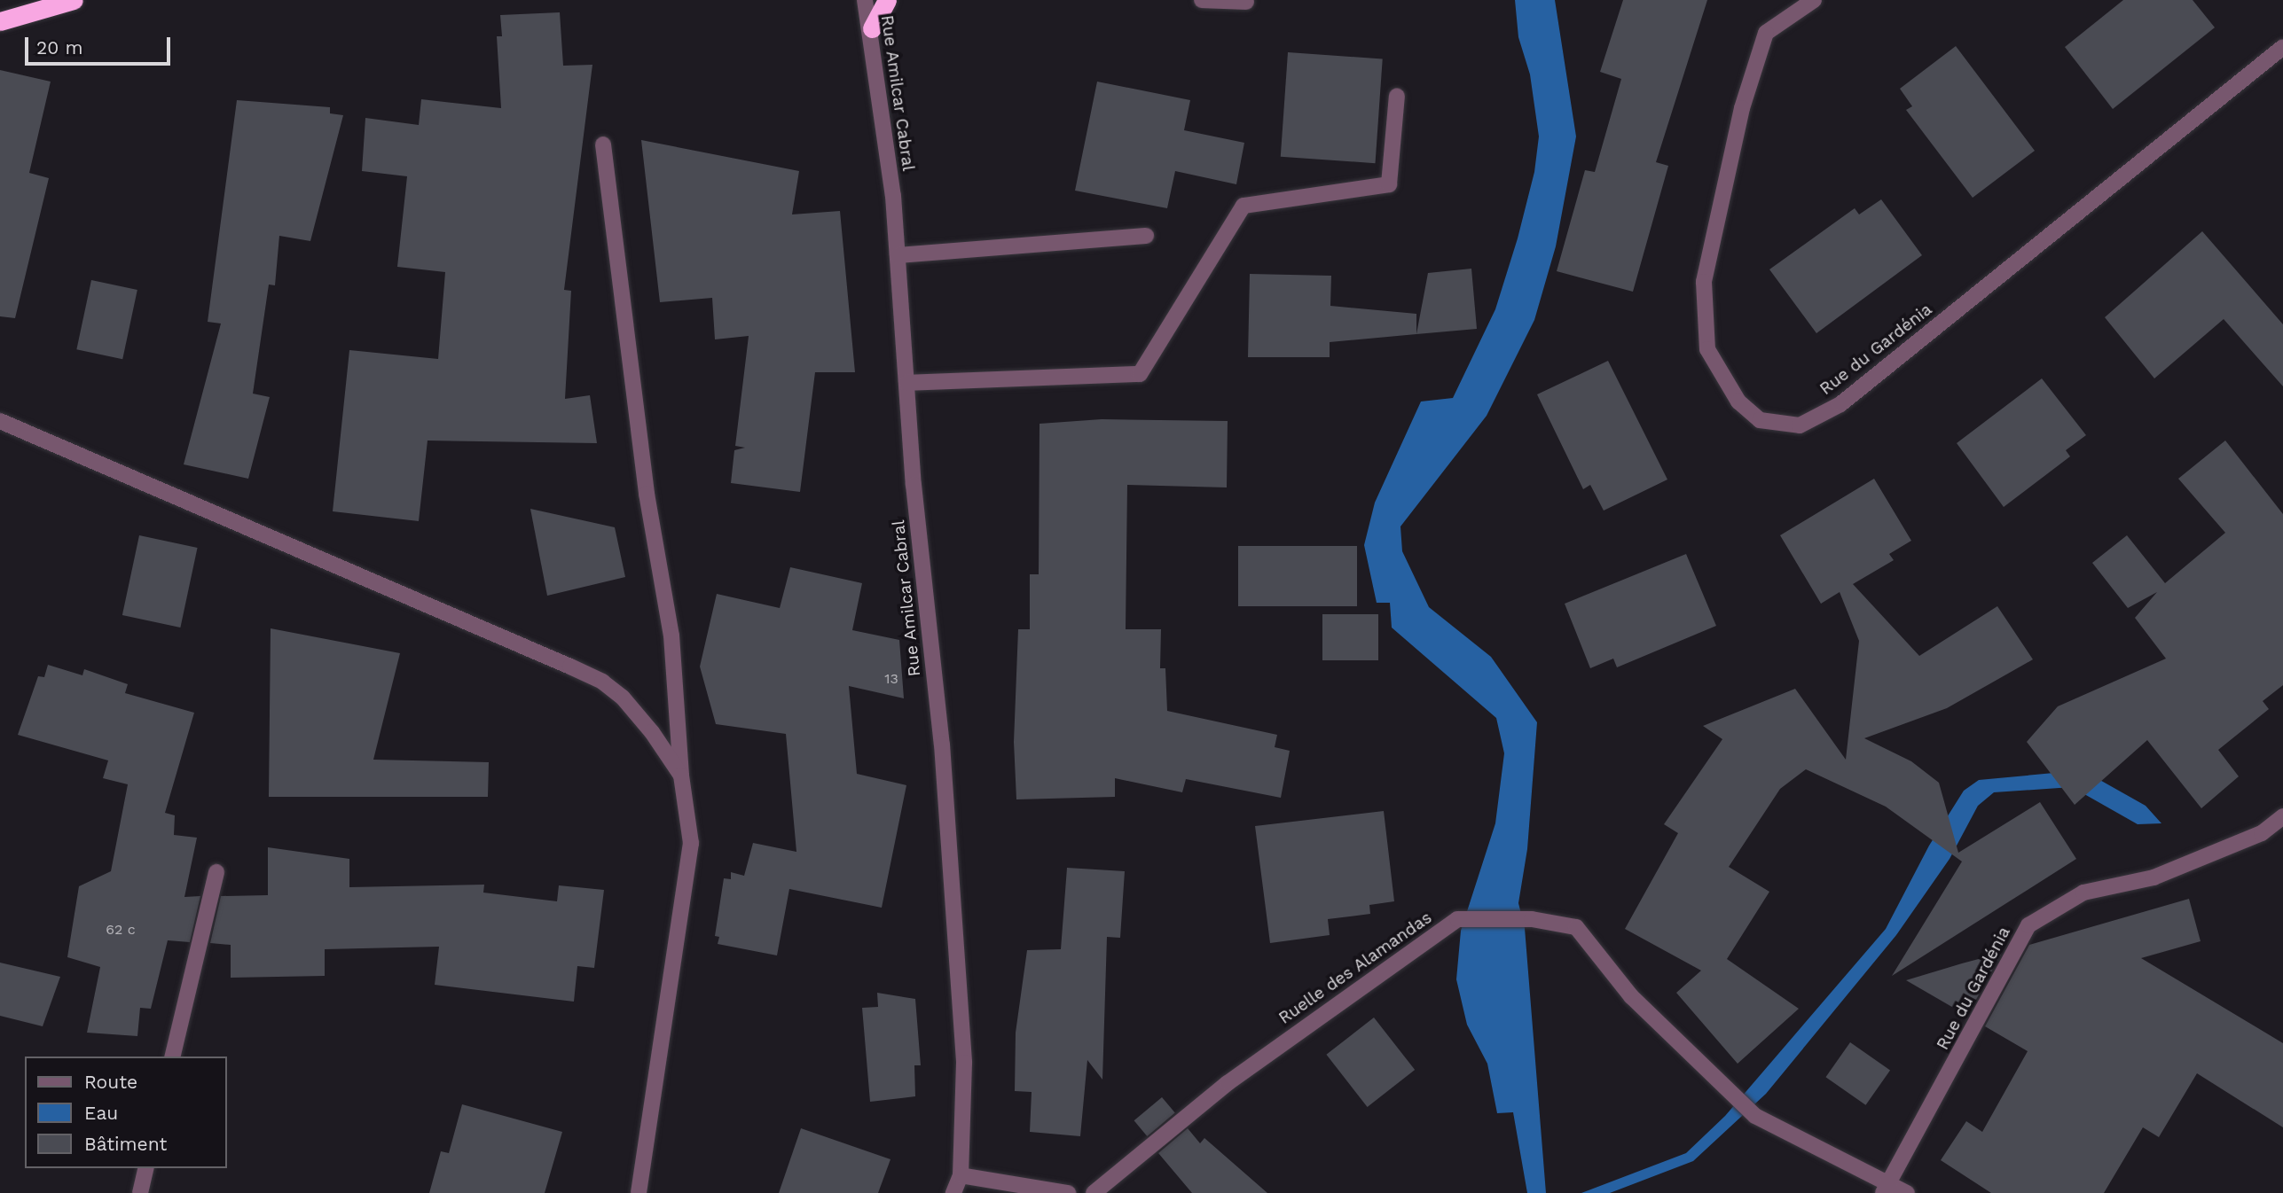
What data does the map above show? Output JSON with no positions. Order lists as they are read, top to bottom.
{
  "streets": {
    "street": ["Rue Amilcar Cabral", "Rue du Gardénia", "Ruelle des Alamandas"]
  },
  "crossings": [
    ["Rue du Gardénia", "Ruelle des Alamandas"]
  ],
  "house_numbers": ["13", "62 c"],
  "legend": ["Route", "Eau", "Bâtiment"],
  "scale_bar": "20 m"
}
